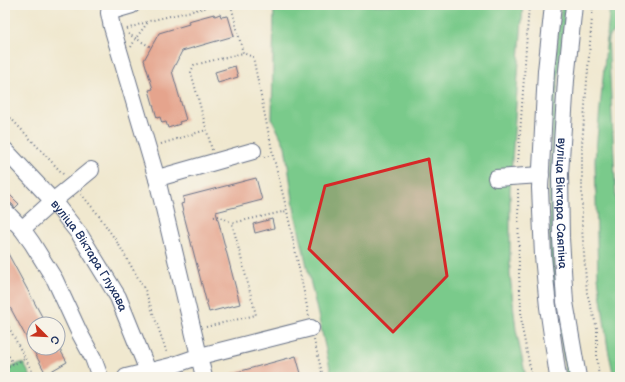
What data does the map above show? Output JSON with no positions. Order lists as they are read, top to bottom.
{
  "streets": {
    "street": ["вуліца Віктара Саяпіна", "вуліца Віктара Глухава"]
  },
  "north": "bottom right"
}
